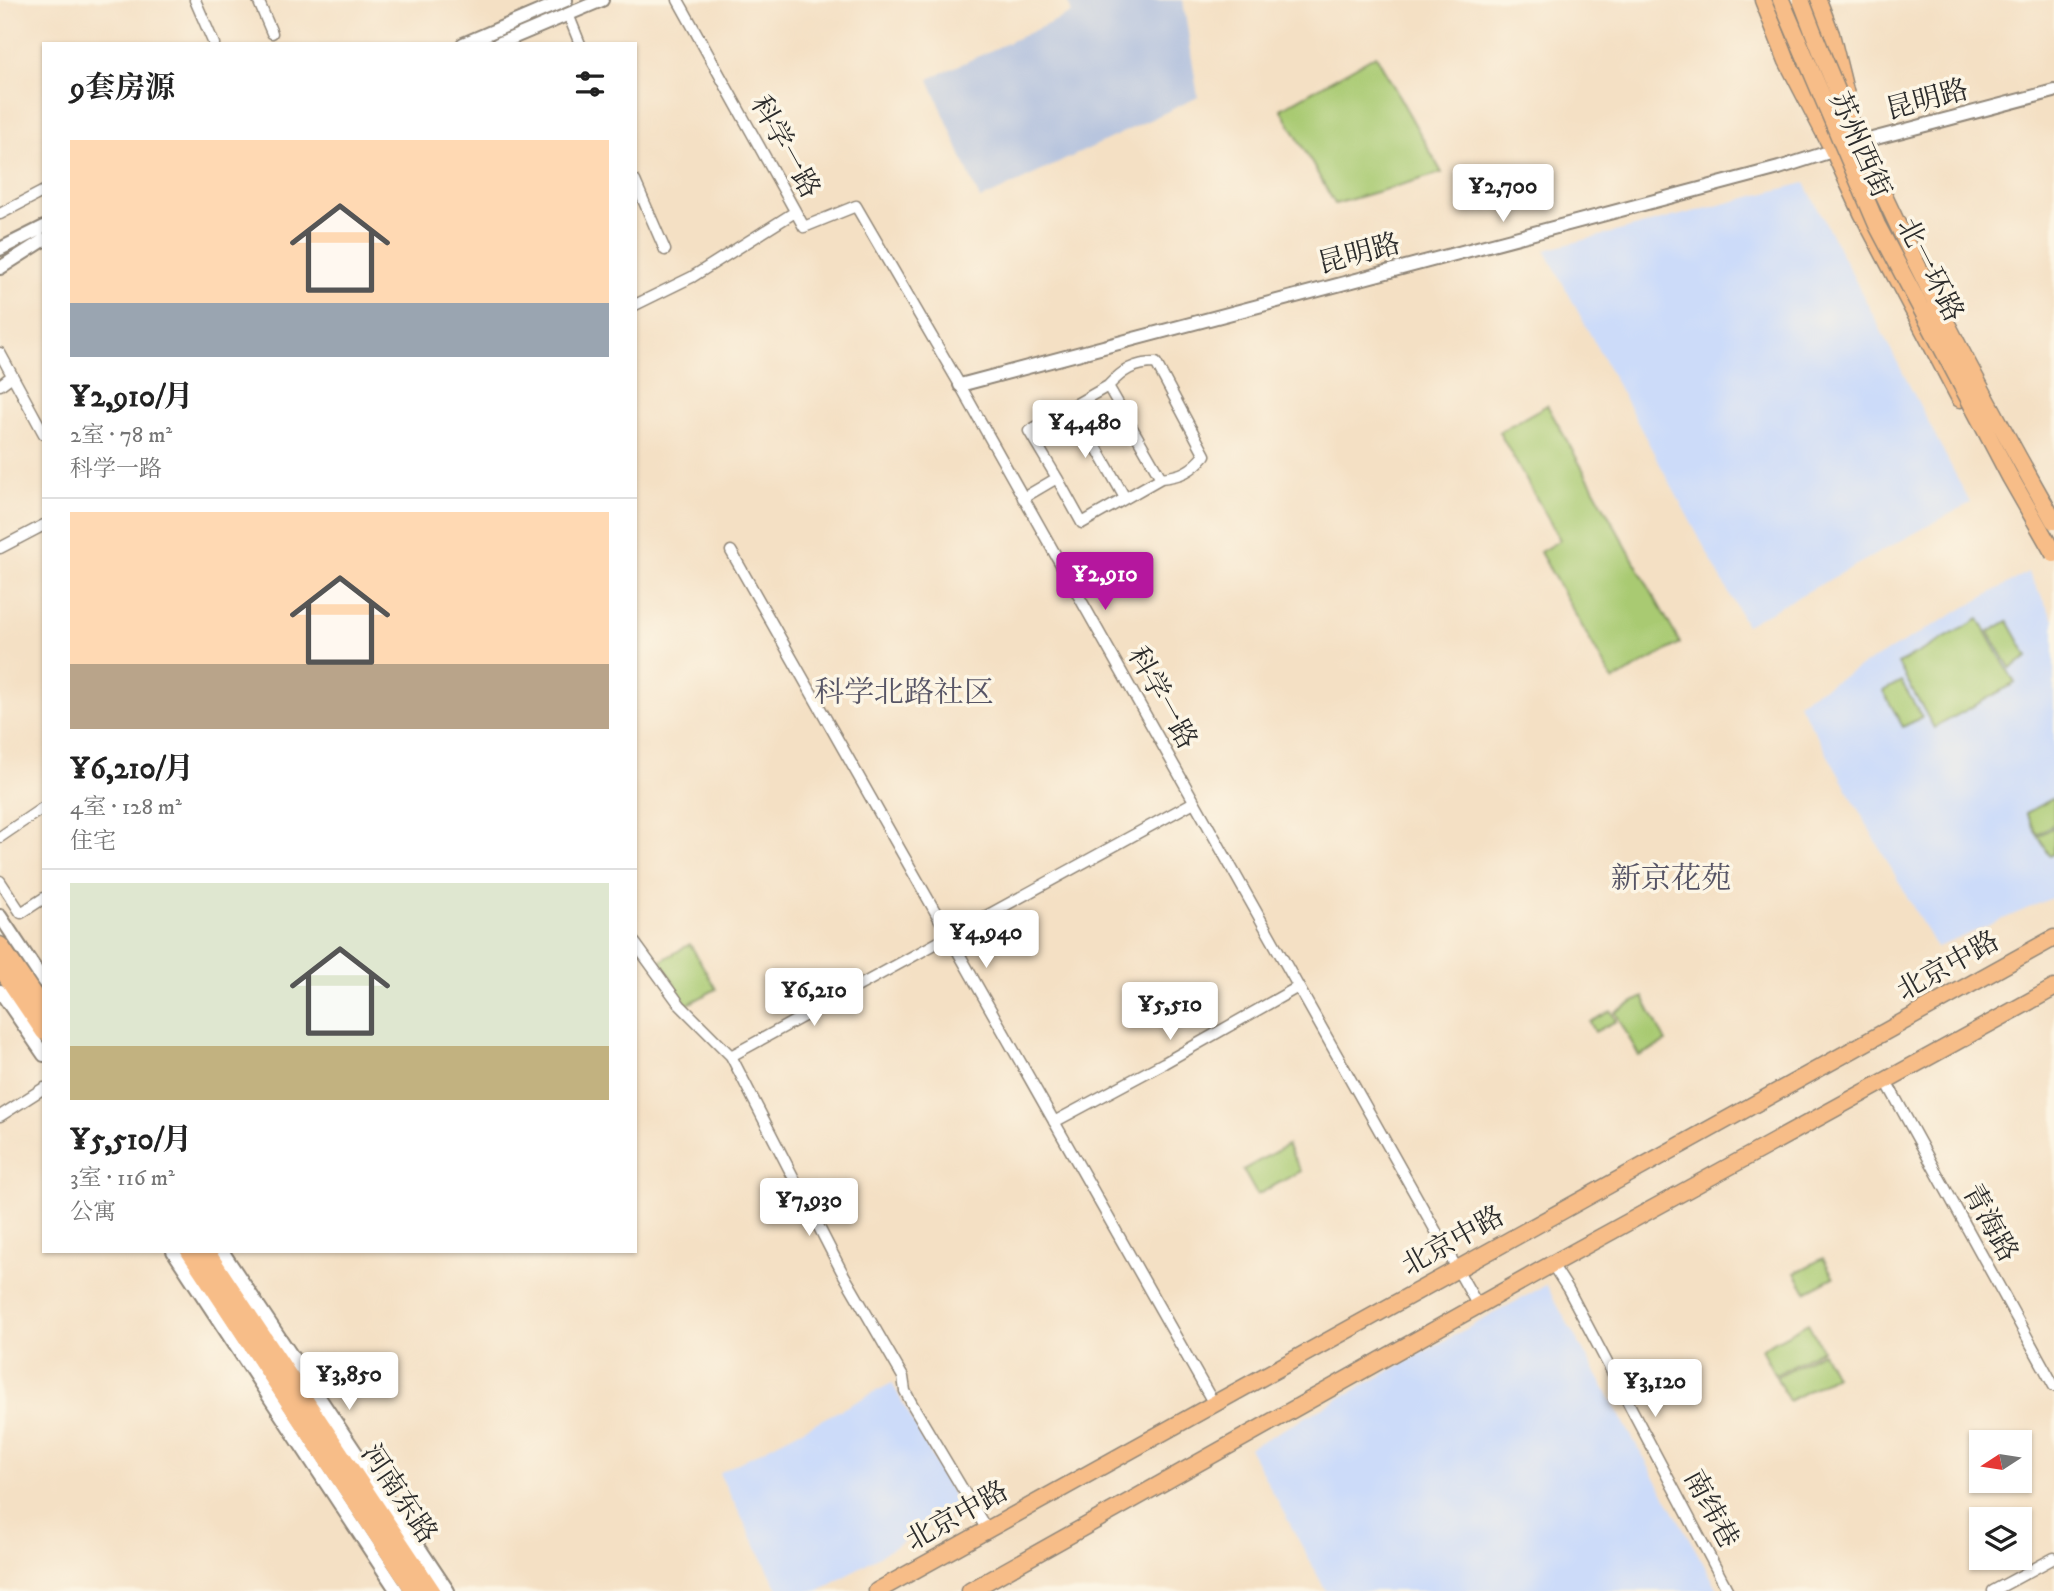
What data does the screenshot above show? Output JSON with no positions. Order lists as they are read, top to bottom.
{
  "streets": {
    "main road": [
      "苏州西街",
      "北一环路",
      "北京中路",
      "河南东路"
    ],
    "street": [
      "昆明路",
      "科学一路",
      "青海路",
      "南纬巷"
    ]
  },
  "crossings": [
    ["昆明路", "苏州西街"],
    ["昆明路", "科学一路"],
    ["科学一路", "北京中路"]
  ],
  "districts": ["科学北路社区", "新京花苑"],
  "north": "left",
  "page": {
    "heading": "9套房源",
    "list": [
      {
        "name": "¥2,910/月",
        "note": "2室 · 78 m² · 科学一路"
      },
      {
        "name": "¥6,210/月",
        "note": "4室 · 128 m² · 住宅"
      },
      {
        "name": "¥5,510/月",
        "note": "3室 · 116 m² · 公寓"
      }
    ],
    "price": [
      "¥2,700",
      "¥4,480",
      "¥2,910",
      "¥4,940",
      "¥6,210",
      "¥5,510",
      "¥7,930",
      "¥3,850",
      "¥3,120"
    ]
  }
}
